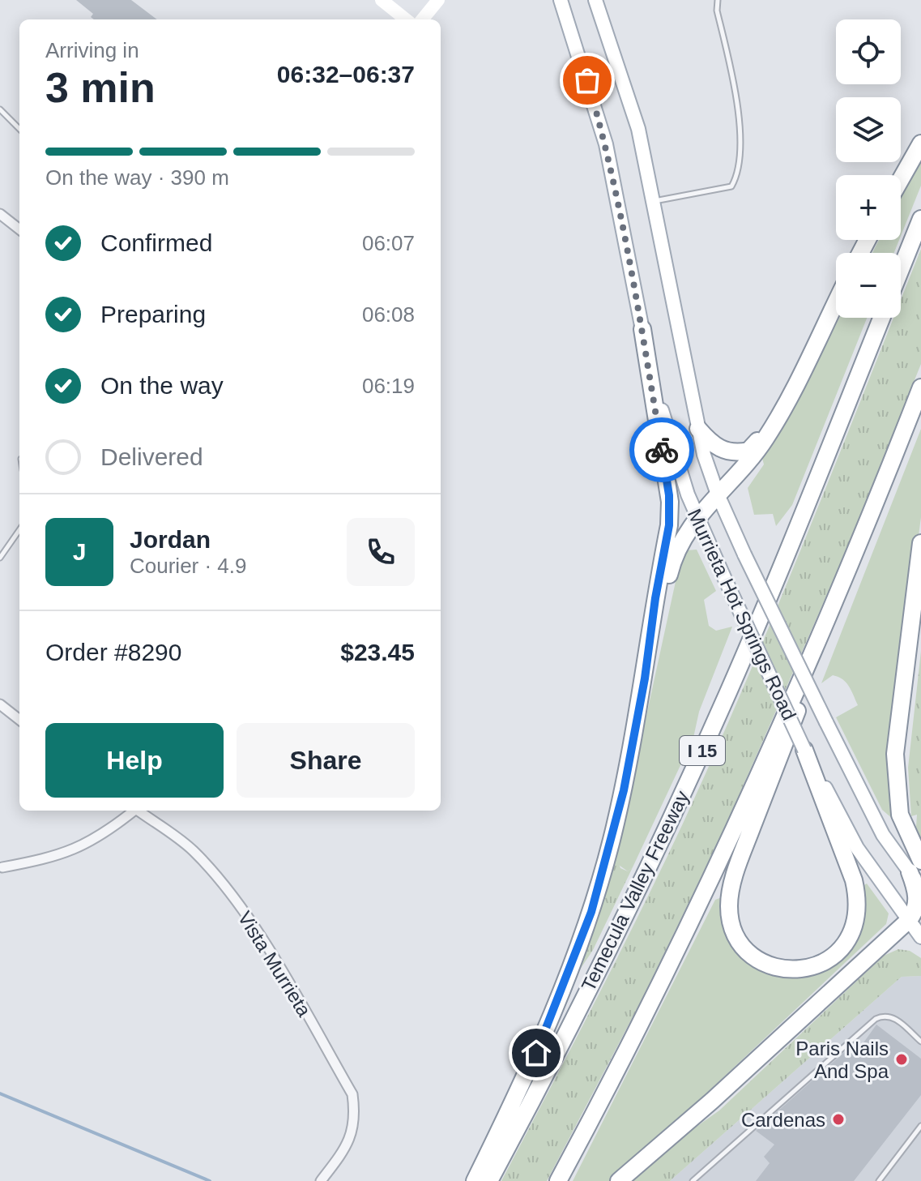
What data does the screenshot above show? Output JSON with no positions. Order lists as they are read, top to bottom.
{
  "streets": {
    "highway": ["I 15", "Temecula Valley Freeway"],
    "main road": ["Murrieta Hot Springs Road"],
    "street": ["Vista Murrieta"]
  },
  "places": ["Paris Nails And Spa", "Cardenas"],
  "page": {
    "map_buttons": ["+", "−"],
    "heading": ["3 min", "Arriving in", "06:32–06:37"],
    "panel": [
      "Jordan",
      "Courier · 4.9",
      "Order #8290",
      "$23.45"
    ],
    "bar": "On the way · 390 m",
    "list": [
      ["Confirmed", "06:07"],
      ["Preparing", "06:08"],
      ["On the way", "06:19"],
      "Delivered"
    ],
    "round": "J",
    "buttons": ["Help", "Share"]
  }
}
